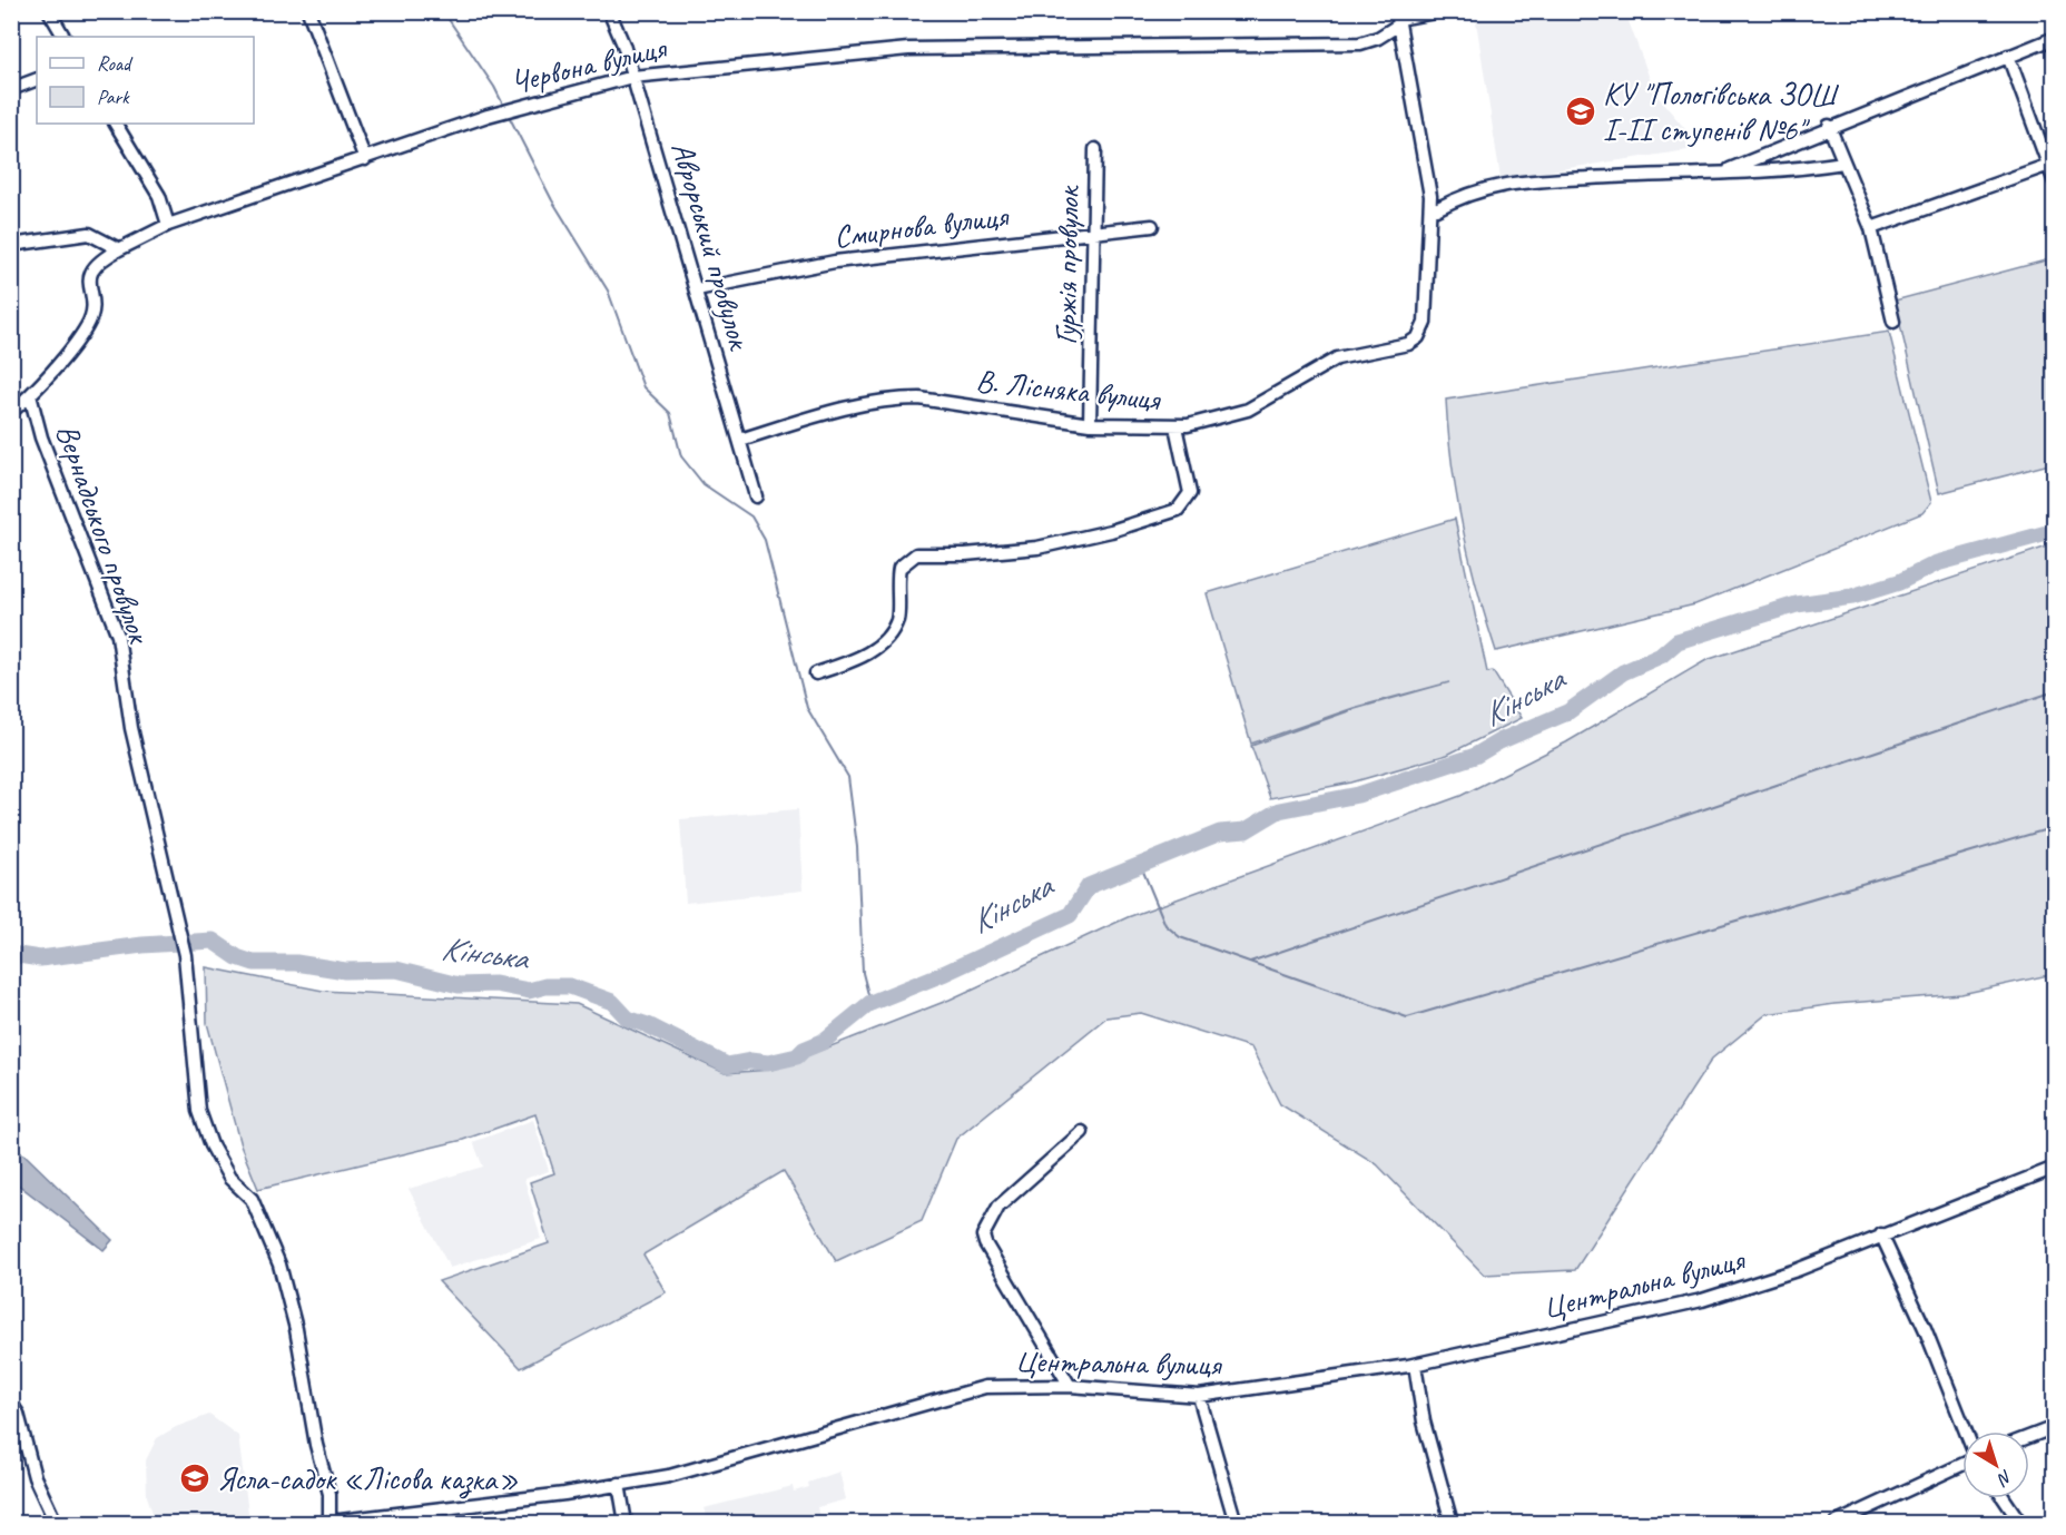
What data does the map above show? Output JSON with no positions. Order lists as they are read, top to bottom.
{
  "streets": {
    "street": [
      "Червона вулиця",
      "Смирнова вулиця",
      "Аврорський провулок",
      "Гуржія провулок",
      "В. Лісняка вулиця",
      "Вернадського провулок",
      "Центральна вулиця"
    ]
  },
  "crossings": [
    ["Червона вулиця", "Аврорський провулок"],
    ["Червона вулиця", "Вернадського провулок"],
    ["Смирнова вулиця", "Аврорський провулок"],
    ["Смирнова вулиця", "Гуржія провулок"],
    ["Аврорський провулок", "В. Лісняка вулиця"],
    ["Гуржія провулок", "В. Лісняка вулиця"],
    ["Вернадського провулок", "Центральна вулиця"]
  ],
  "water": ["Кінська"],
  "places": {
    "school or university": ["КУ \"Пологівська ЗОШ І-ІІ ступенів №6\"", "Ясла-садок «Лісова казка»"]
  },
  "legend": ["Road", "Park"],
  "north": "bottom right"
}
